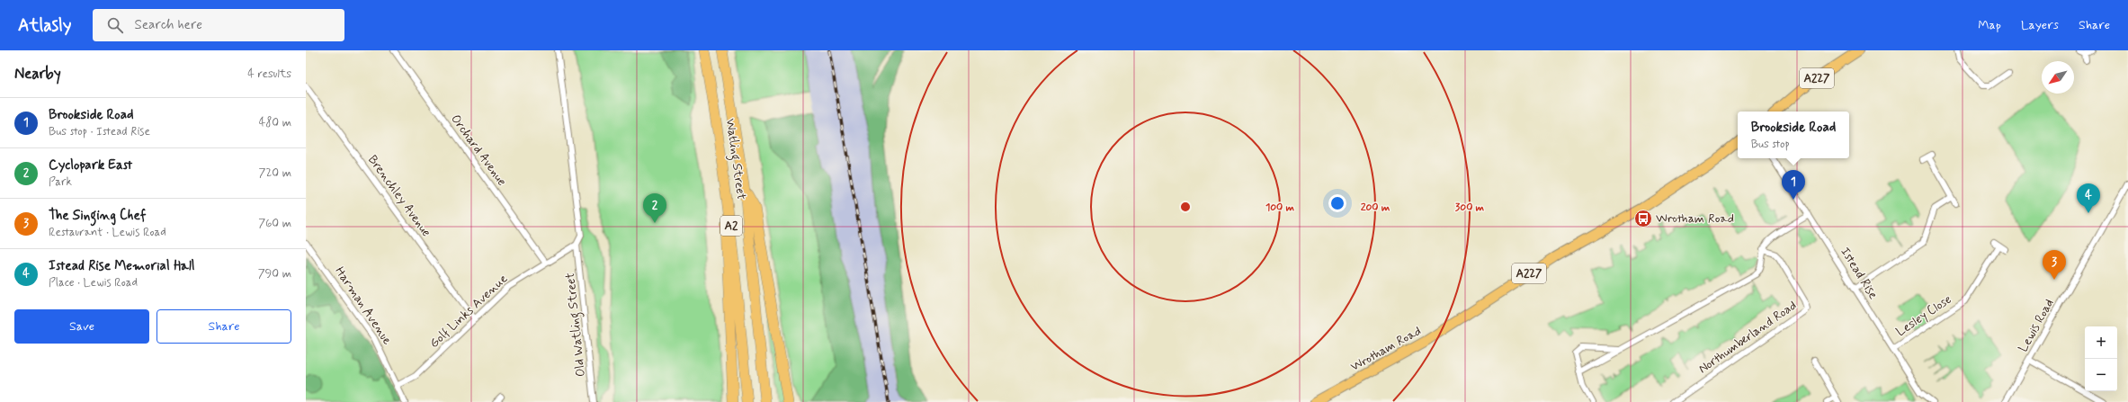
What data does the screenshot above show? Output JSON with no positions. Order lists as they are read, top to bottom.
{
  "streets": {
    "highway": ["Watling Street", "A2"],
    "main road": ["A227", "Wrotham Road"],
    "street": [
      "Orchard Avenue",
      "Brenchley Avenue",
      "Istead Rise",
      "Harman Avenue",
      "Golf Links Avenue",
      "Lesley Close",
      "Old Watling Street",
      "Lewis Road",
      "Northumberland Road"
    ]
  },
  "crossings": [
    ["Orchard Avenue", "Golf Links Avenue"],
    ["Brenchley Avenue", "Golf Links Avenue"],
    ["Istead Rise", "Lesley Close"],
    ["Harman Avenue", "Golf Links Avenue"],
    ["Golf Links Avenue", "Old Watling Street"]
  ],
  "places": {
    "bus stop": ["Wrotham Road"]
  },
  "north": "bottom left",
  "page": {
    "header": "Atlasly",
    "search": "Search here",
    "nav": ["Map", "Layers", "Share"],
    "heading": ["Nearby", "4 results"],
    "list": [
      {
        "mark": "1",
        "name": "Brookside Road",
        "note": "Bus stop · Istead Rise",
        "value": "480 m"
      },
      {
        "mark": "2",
        "name": "Cyclopark East",
        "note": "Park",
        "value": "720 m"
      },
      {
        "mark": "3",
        "name": "The Singing Chef",
        "note": "Restaurant · Lewis Road",
        "value": "760 m"
      },
      {
        "mark": "4",
        "name": "Istead Rise Memorial Hall",
        "note": "Place · Lewis Road",
        "value": "790 m"
      }
    ],
    "popup": ["Brookside Road", "Bus stop"],
    "pins": [
      "1",
      "4",
      "2",
      "3"
    ],
    "buttons": ["Save", "Share"],
    "map_buttons": ["+", "−"]
  },
  "rings": ["100 m", "200 m", "300 m"]
}
